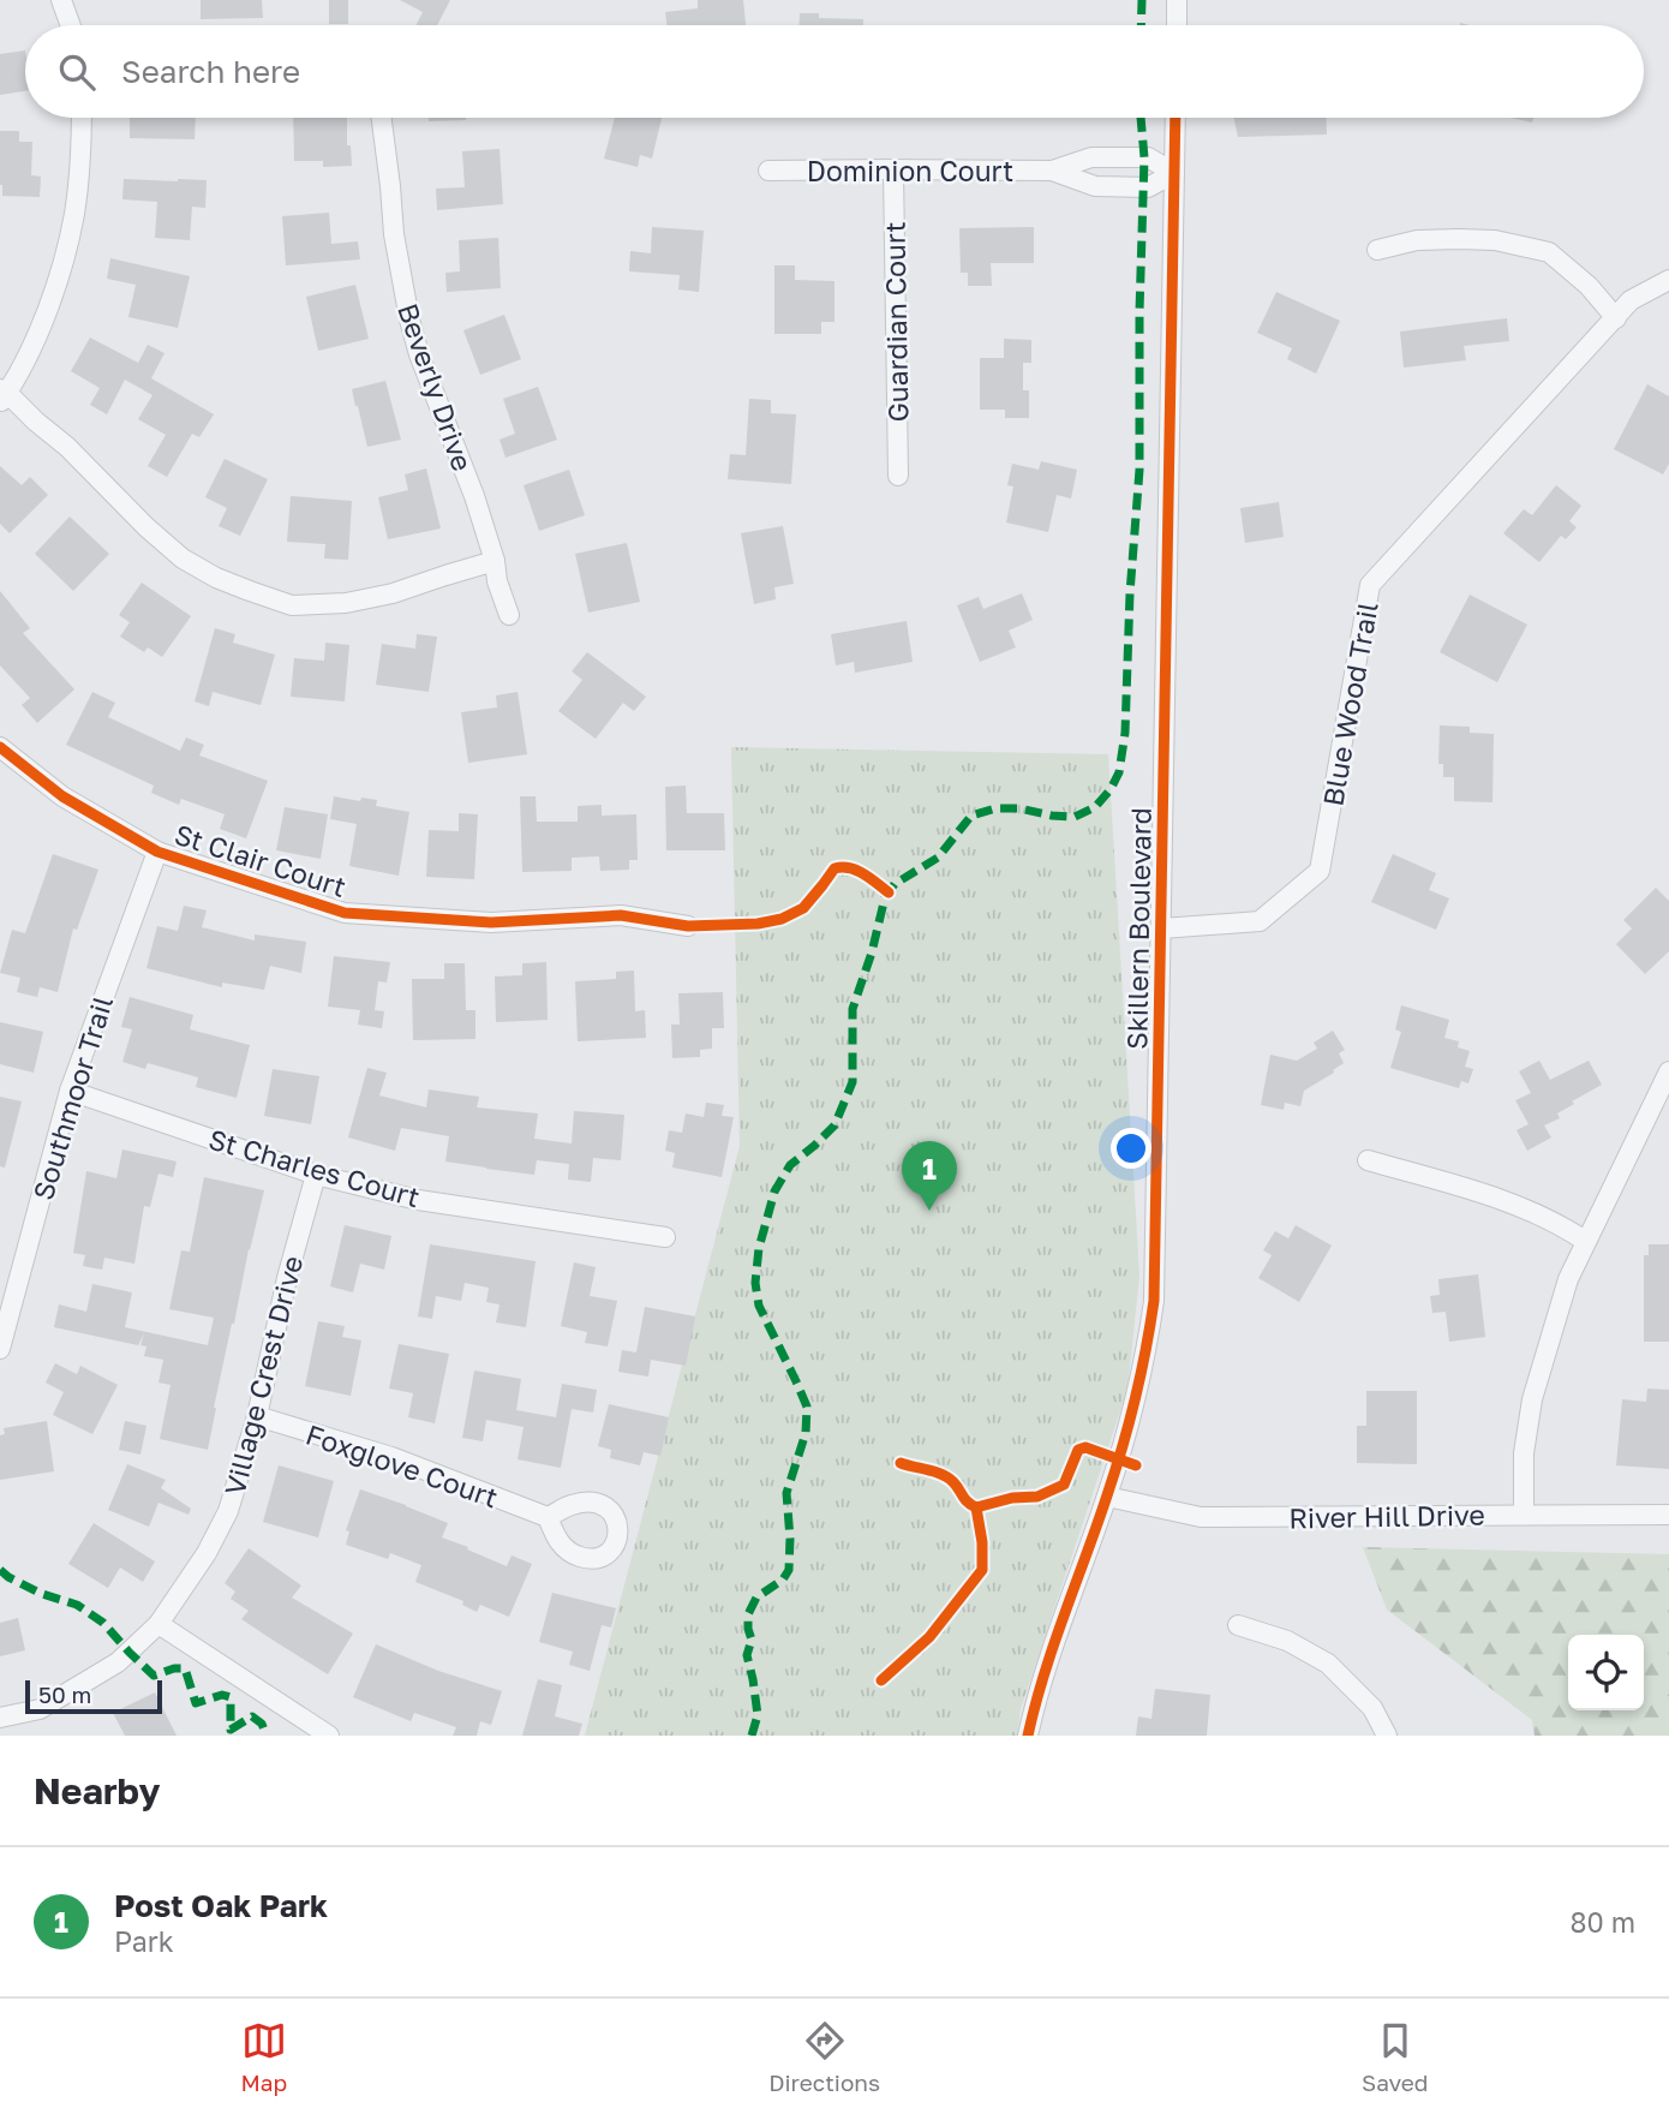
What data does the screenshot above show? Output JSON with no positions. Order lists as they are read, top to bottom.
{
  "streets": {
    "street": [
      "Dominion Court",
      "Guardian Court",
      "Beverly Drive",
      "Blue Wood Trail",
      "St Clair Court",
      "Skillern Boulevard",
      "Southmoor Trail",
      "St Charles Court",
      "Village Crest Drive",
      "Foxglove Court",
      "River Hill Drive"
    ]
  },
  "crossings": [
    ["Dominion Court", "Guardian Court"],
    ["Dominion Court", "Skillern Boulevard"],
    ["Blue Wood Trail", "Skillern Boulevard"],
    ["St Clair Court", "Southmoor Trail"],
    ["Skillern Boulevard", "River Hill Drive"],
    ["Southmoor Trail", "St Charles Court"],
    ["St Charles Court", "Village Crest Drive"],
    ["Village Crest Drive", "Foxglove Court"]
  ],
  "scale_bar": "50 m",
  "page": {
    "search": "Search here",
    "pins": "1",
    "scale": "50 m",
    "heading": "Nearby",
    "list": [
      {
        "mark": "1",
        "name": "Post Oak Park",
        "note": "Park",
        "value": "80 m"
      }
    ],
    "nav": ["Map", "Directions", "Saved"]
  }
}
